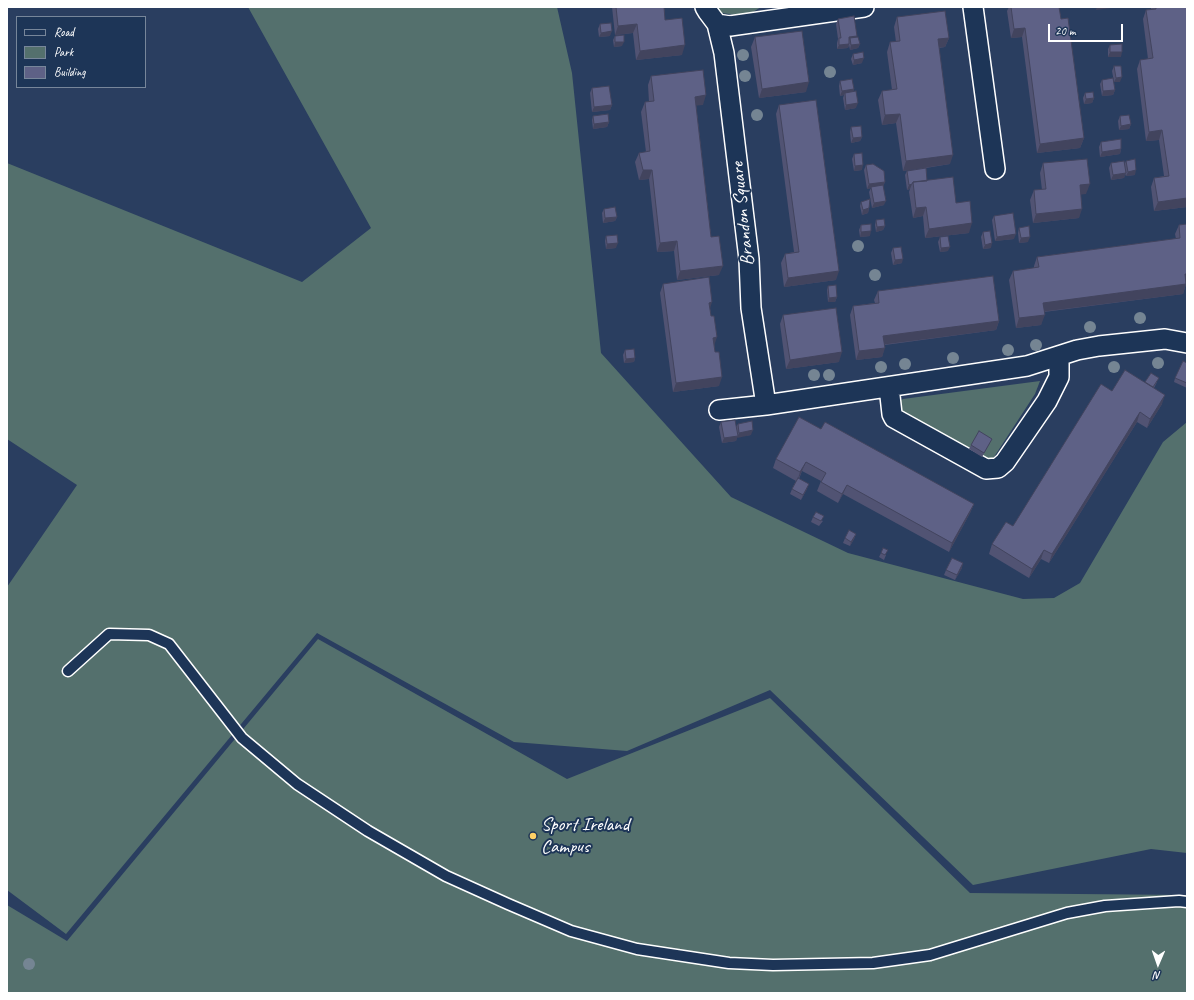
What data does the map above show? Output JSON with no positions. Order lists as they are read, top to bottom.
{
  "streets": {
    "street": ["Brandon Square"]
  },
  "places": ["Sport Ireland Campus"],
  "legend": ["Road", "Park", "Building"],
  "scale_bar": "20 m",
  "north": "bottom"
}
